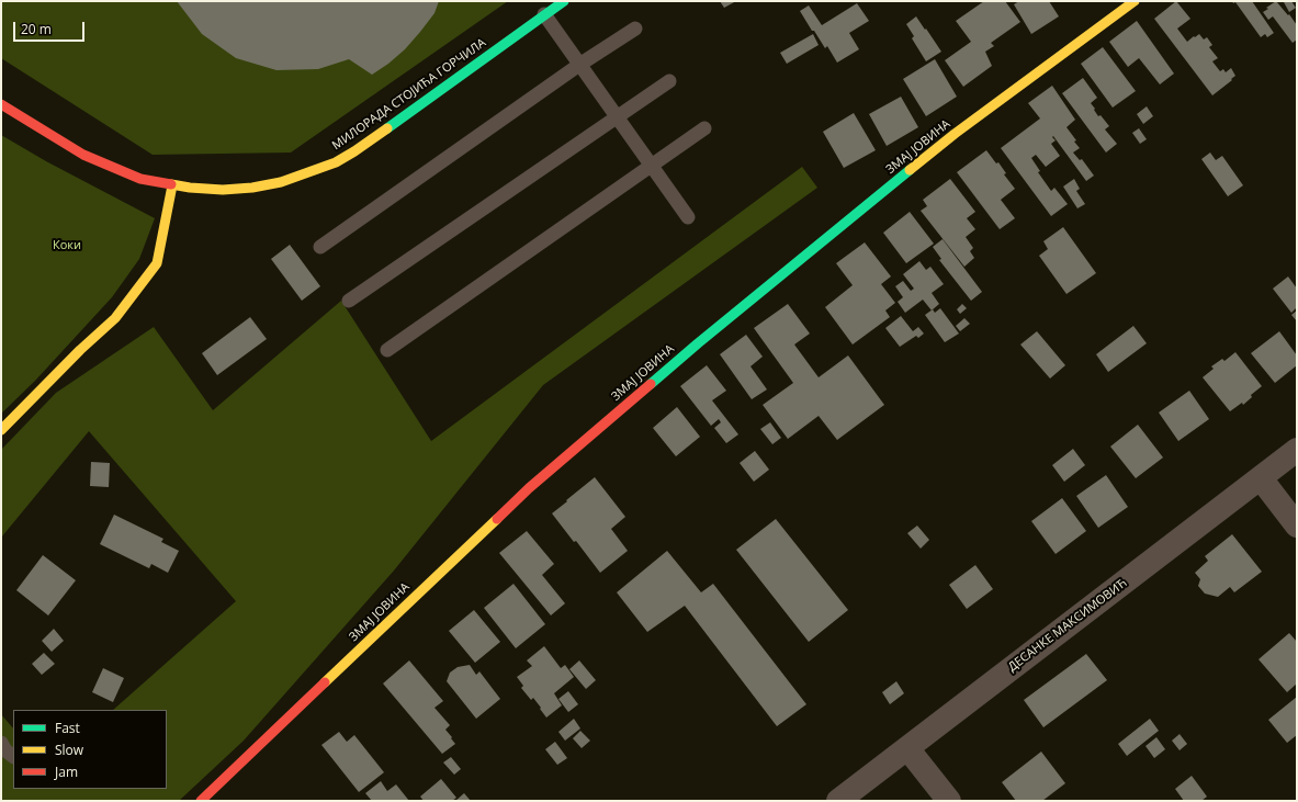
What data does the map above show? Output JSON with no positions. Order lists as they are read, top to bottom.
{
  "streets": {
    "street": ["МИЛОРАДА СТОЈИЋА ГОРЧИЛА", "ЗМАЈ ЈОВИНА", "ДЕСАНКЕ МАКСИМОВИЋ"]
  },
  "parks": ["Коки"],
  "legend": ["Fast", "Slow", "Jam"],
  "scale_bar": "20 m"
}
